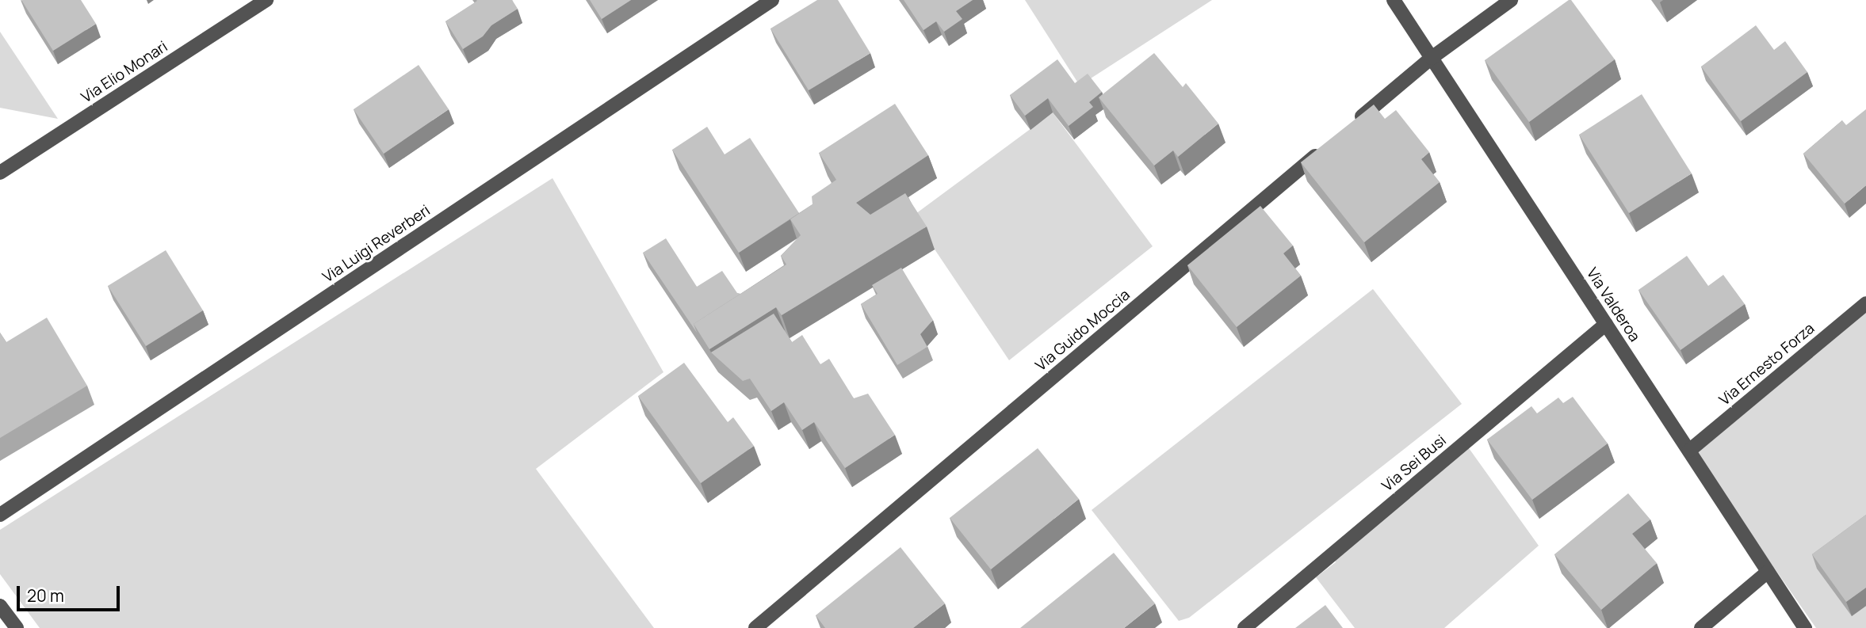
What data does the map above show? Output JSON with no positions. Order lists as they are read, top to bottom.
{
  "streets": {
    "street": [
      "Via Elio Monari",
      "Via Luigi Reverberi",
      "Via Valderoa",
      "Via Guido Moccia",
      "Via Ernesto Forza",
      "Via Sei Busi"
    ]
  },
  "crossings": [
    ["Via Valderoa", "Via Ernesto Forza"],
    ["Via Valderoa", "Via Sei Busi"]
  ],
  "scale_bar": "20 m"
}
